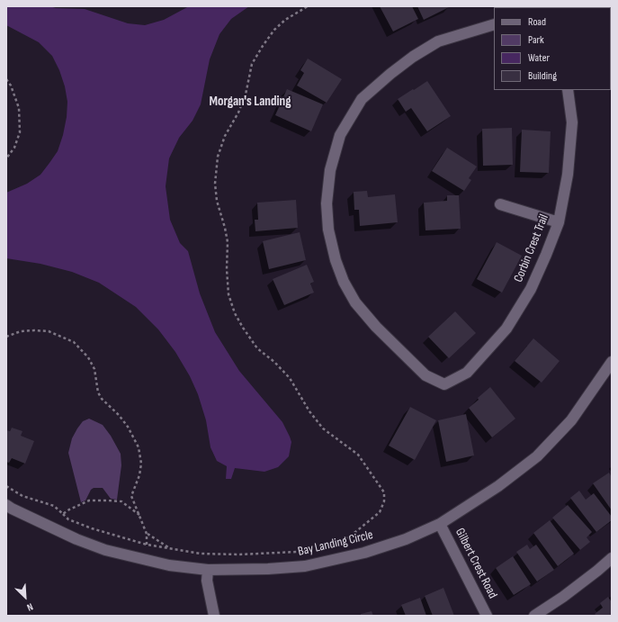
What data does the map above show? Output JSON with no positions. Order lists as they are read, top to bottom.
{
  "streets": {
    "street": ["Corbin Crest Trail", "Bay Landing Circle", "Gilbert Crest Road"]
  },
  "crossings": [
    ["Bay Landing Circle", "Gilbert Crest Road"]
  ],
  "districts": ["Morgan's Landing"],
  "legend": [
    "Road",
    "Park",
    "Water",
    "Building"
  ],
  "north": "bottom right"
}
